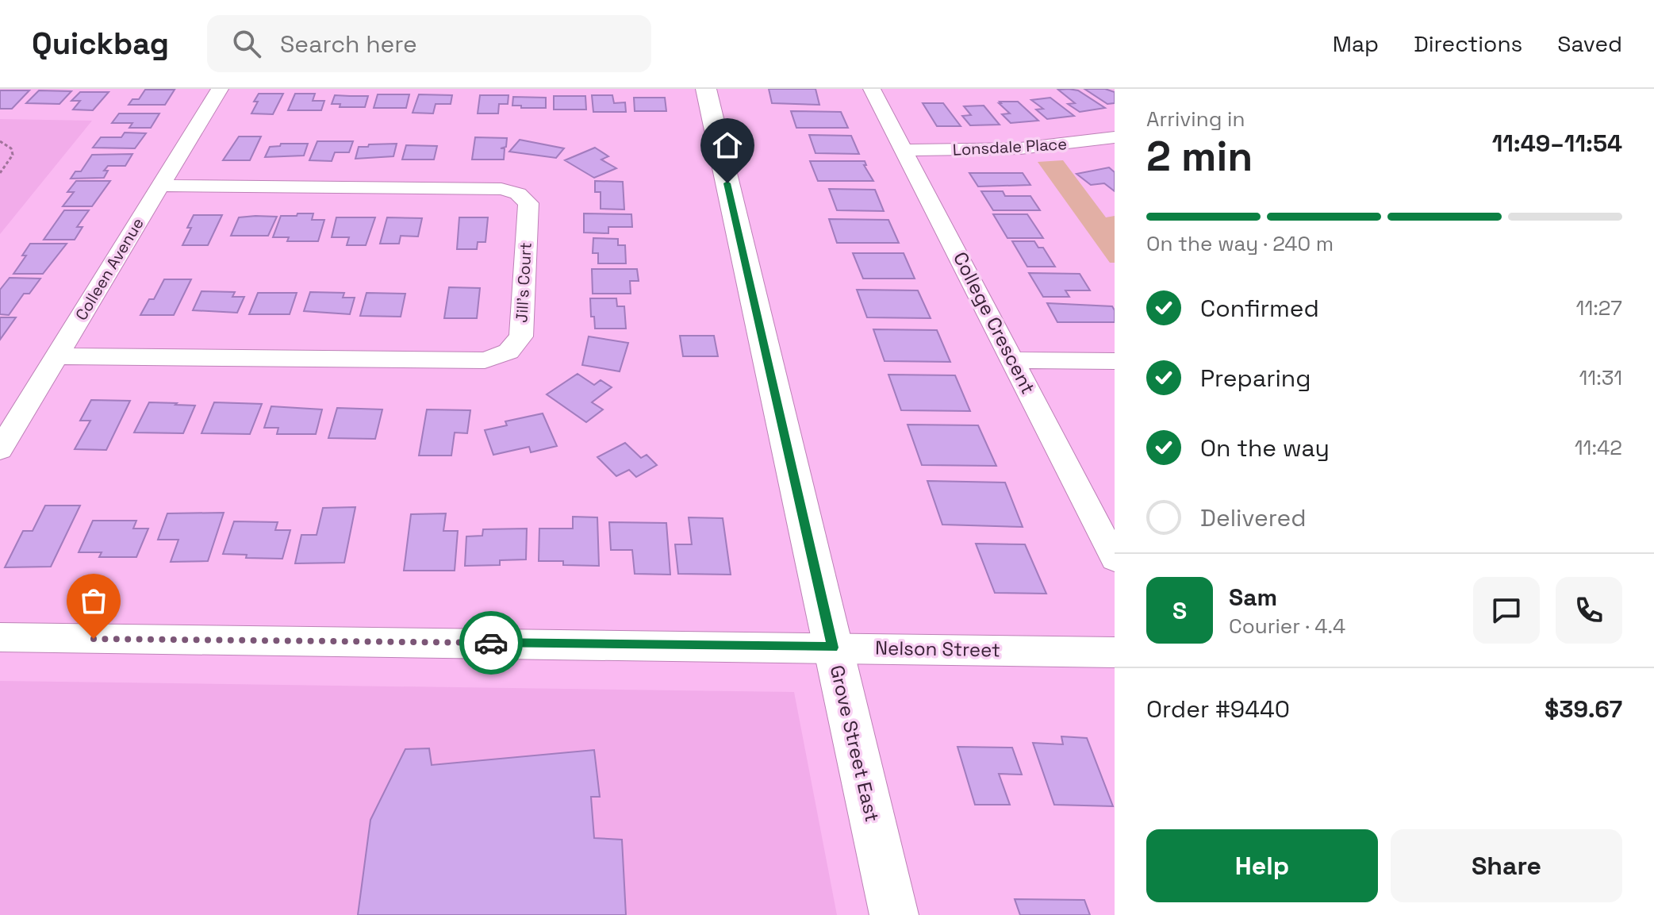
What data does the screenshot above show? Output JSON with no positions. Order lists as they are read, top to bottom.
{
  "streets": {
    "street": [
      "Lonsdale Place",
      "Colleen Avenue",
      "Jill's Court",
      "College Crescent",
      "Nelson Street",
      "Grove Street East"
    ]
  },
  "crossings": [
    ["Lonsdale Place", "College Crescent"],
    ["Colleen Avenue", "Jill's Court"],
    ["Nelson Street", "Grove Street East"]
  ],
  "page": {
    "header": "Quickbag",
    "search": "Search here",
    "nav": ["Map", "Directions", "Saved"],
    "heading": ["2 min", "Arriving in", "11:49–11:54"],
    "panel": [
      "Sam",
      "Courier · 4.4",
      "Order #9440",
      "$39.67"
    ],
    "bar": "On the way · 240 m",
    "list": [
      ["Confirmed", "11:27"],
      ["Preparing", "11:31"],
      ["On the way", "11:42"],
      "Delivered"
    ],
    "round": "S",
    "buttons": ["Help", "Share"]
  }
}
